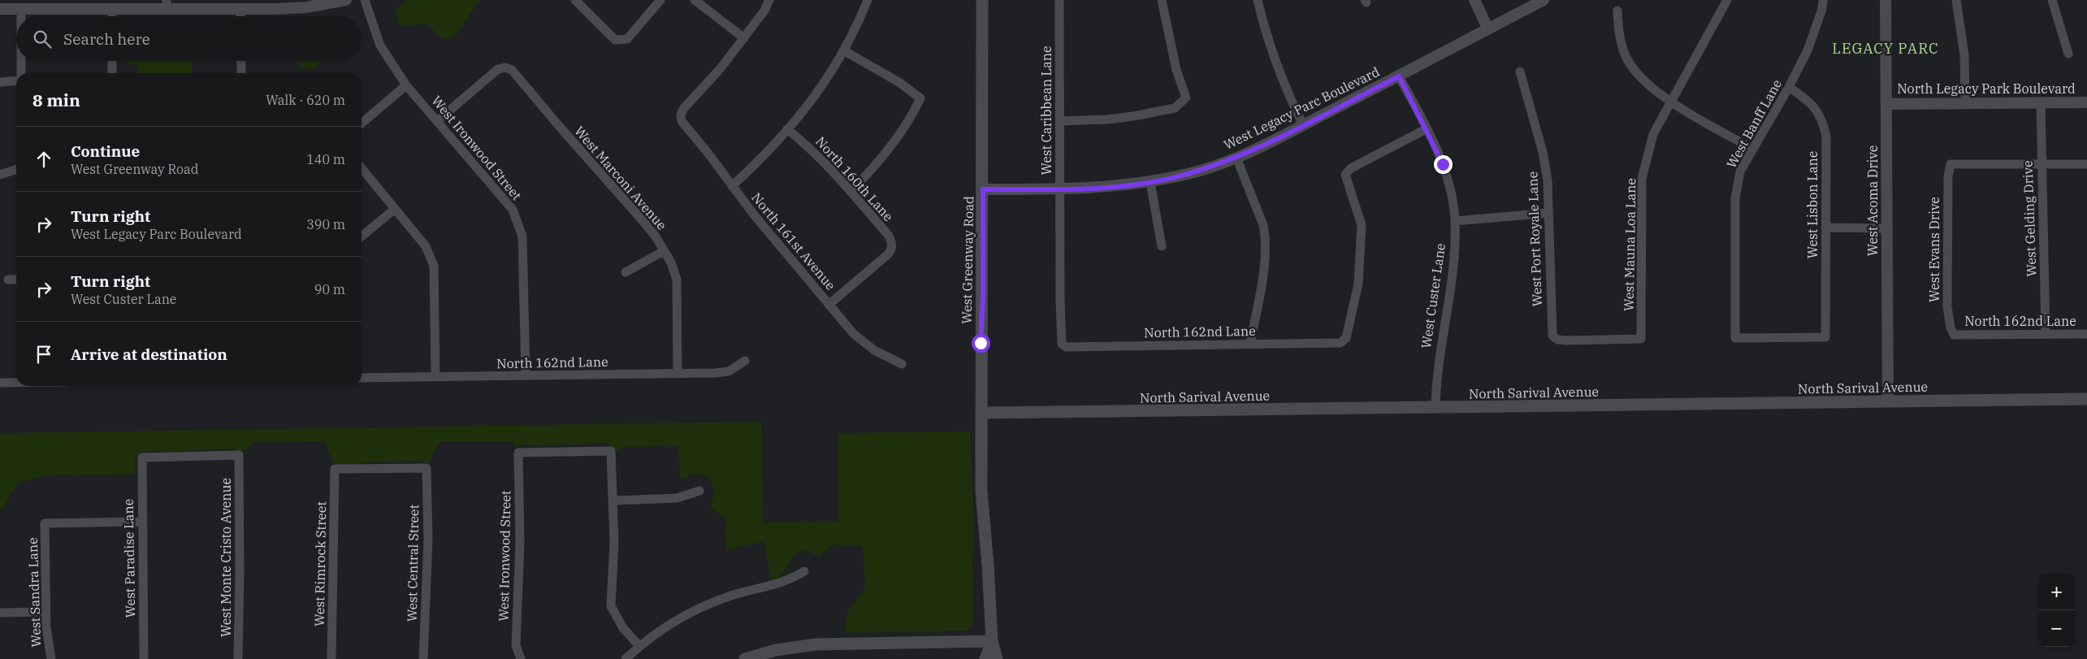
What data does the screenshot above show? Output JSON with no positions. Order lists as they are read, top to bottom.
{
  "streets": {
    "main road": ["West Greenway Road", "North Sarival Avenue"],
    "street": [
      "North Legacy Park Boulevard",
      "West Legacy Parc Boulevard",
      "West Caribbean Lane",
      "West Banff Lane",
      "West Ironwood Street",
      "West Marconi Avenue",
      "North 160th Lane",
      "West Acoma Drive",
      "West Lisbon Lane",
      "West Gelding Drive",
      "West Port Royale Lane",
      "North 161st Avenue",
      "West Mauna Loa Lane",
      "West Evans Drive",
      "West Custer Lane",
      "North 162nd Lane",
      "West Monte Cristo Avenue",
      "West Paradise Lane",
      "West Central Street",
      "West Rimrock Street",
      "West Sandra Lane"
    ]
  },
  "crossings": [
    ["North Legacy Park Boulevard", "West Acoma Drive"],
    ["North Legacy Park Boulevard", "West Gelding Drive"],
    ["West Legacy Parc Boulevard", "West Caribbean Lane"],
    ["West Legacy Parc Boulevard", "West Greenway Road"],
    ["West Legacy Parc Boulevard", "West Custer Lane"],
    ["West Caribbean Lane", "North 162nd Lane"],
    ["West Banff Lane", "West Lisbon Lane"],
    ["West Ironwood Street", "West Marconi Avenue"],
    ["West Ironwood Street", "North 162nd Lane"],
    ["West Marconi Avenue", "North 162nd Lane"],
    ["North 160th Lane", "North 161st Avenue"],
    ["West Acoma Drive", "North Sarival Avenue"],
    ["West Gelding Drive", "West Evans Drive"],
    ["West Gelding Drive", "North 162nd Lane"],
    ["West Port Royale Lane", "West Mauna Loa Lane"],
    ["West Evans Drive", "North 162nd Lane"],
    ["West Greenway Road", "North Sarival Avenue"],
    ["West Custer Lane", "North 162nd Lane"],
    ["West Custer Lane", "North Sarival Avenue"],
    ["West Monte Cristo Avenue", "West Paradise Lane"],
    ["West Paradise Lane", "West Sandra Lane"],
    ["West Central Street", "West Rimrock Street"]
  ],
  "districts": ["LEGACY PARC"],
  "page": {
    "search": "Search here",
    "heading": ["8 min", "Walk · 620 m"],
    "list": [
      ["Continue", "West Greenway Road", "140 m"],
      ["Turn right", "West Legacy Parc Boulevard", "390 m"],
      ["Turn right", "West Custer Lane", "90 m"],
      "Arrive at destination"
    ],
    "map_buttons": ["+", "−"]
  }
}
